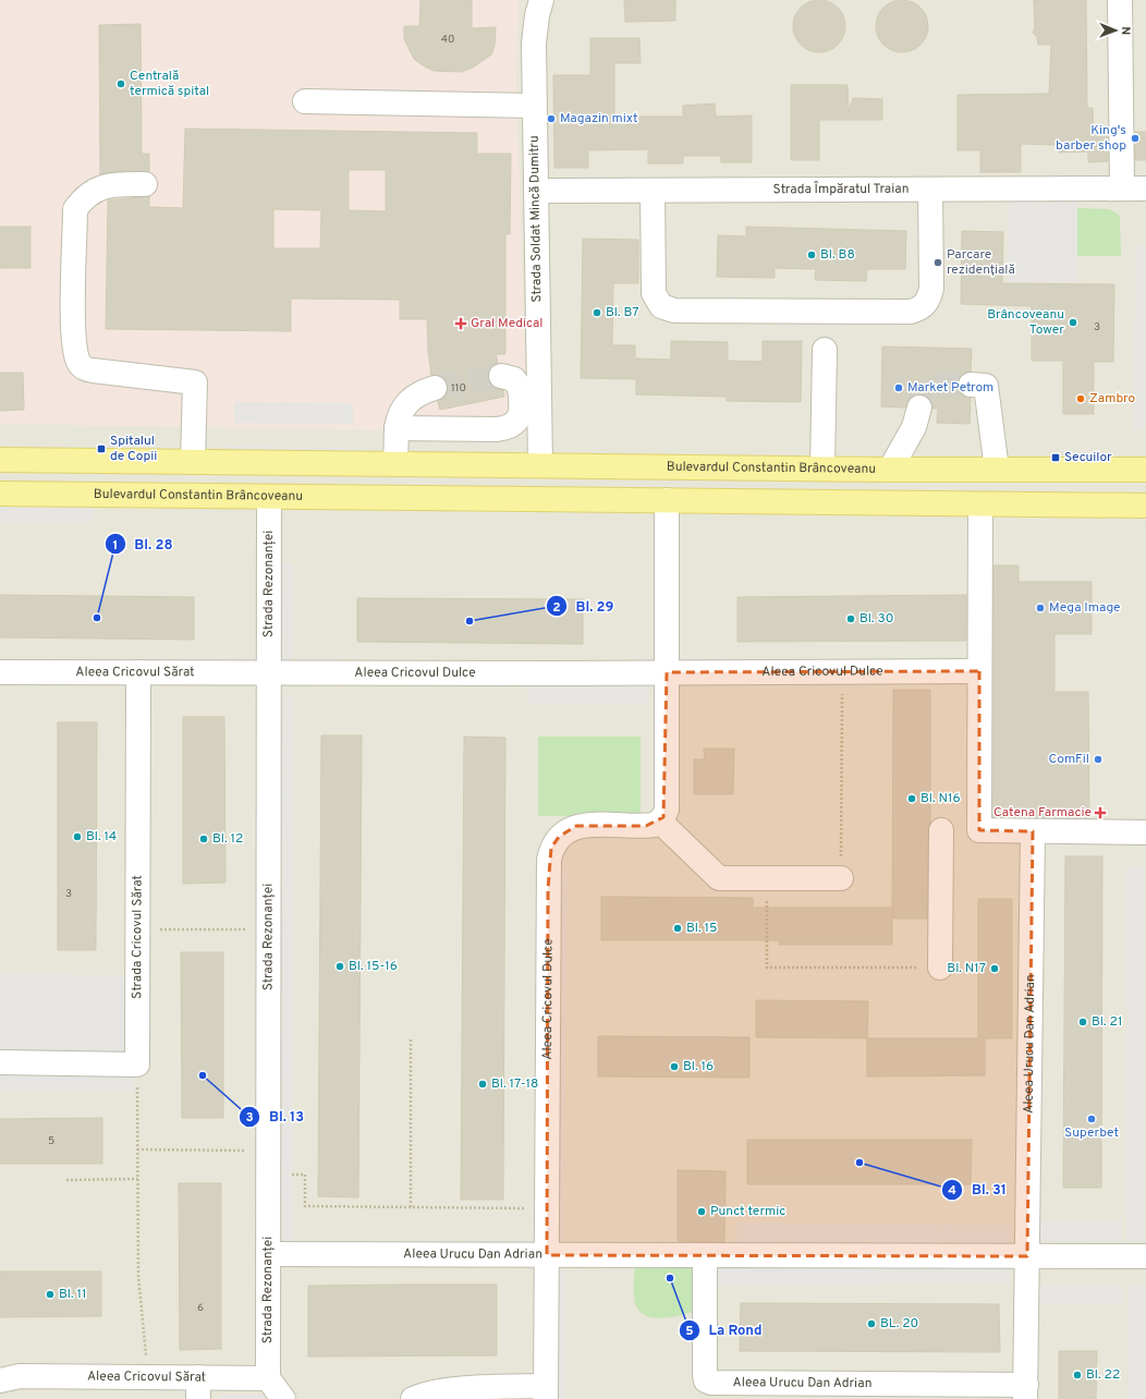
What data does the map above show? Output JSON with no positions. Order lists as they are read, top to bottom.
{
  "streets": {
    "main road": ["Bulevardul Constantin Brâncoveanu"],
    "street": [
      "Strada Împăratul Traian",
      "Strada Soldat Mincă Dumitru",
      "Strada Rezonanței",
      "Aleea Cricovul Dulce",
      "Aleea Cricovul Sărat",
      "Strada Cricovul Sărat",
      "Aleea Urucu Dan Adrian"
    ]
  },
  "crossings": [
    ["Strada Împăratul Traian", "Strada Soldat Mincă Dumitru"],
    ["Strada Soldat Mincă Dumitru", "Bulevardul Constantin Brâncoveanu"],
    ["Bulevardul Constantin Brâncoveanu", "Strada Rezonanței"],
    ["Strada Rezonanței", "Aleea Cricovul Dulce"],
    ["Strada Rezonanței", "Aleea Cricovul Sărat"],
    ["Strada Rezonanței", "Aleea Urucu Dan Adrian"],
    ["Aleea Cricovul Dulce", "Aleea Cricovul Sărat"],
    ["Aleea Cricovul Dulce", "Aleea Urucu Dan Adrian"],
    ["Aleea Cricovul Sărat", "Strada Cricovul Sărat"]
  ],
  "places": {
    "other": [
      "Centrală termică spital",
      "Magazin mixt",
      "King's barber shop",
      "Bl. B8",
      "Parcare rezidențială",
      "Bl. B7",
      "Brâncoveanu Tower",
      "Market Petrom",
      "Zambro",
      "Mega Image",
      "Bl. 28",
      "Bl. 30",
      "Bl. 29",
      "ComFil",
      "Bl. N16",
      "Bl. 14",
      "Bl. 12",
      "Bl. 15",
      "Bl. 15-16",
      "Bl. N17",
      "Bl. 21",
      "Bl. 16",
      "Bl. 13",
      "Bl. 17-18",
      "Superbet",
      "Bl. 31",
      "Punct termic",
      "La Rond",
      "Bl. 11",
      "BL. 20",
      "Bl. 22"
    ],
    "health": ["Gral Medical", "Catena Farmacie"],
    "transit": ["Spitalul de Copii", "Secuilor"]
  },
  "house_numbers": [
    "40",
    "3",
    "110",
    "3",
    "5",
    "6"
  ],
  "north": "right"
}
